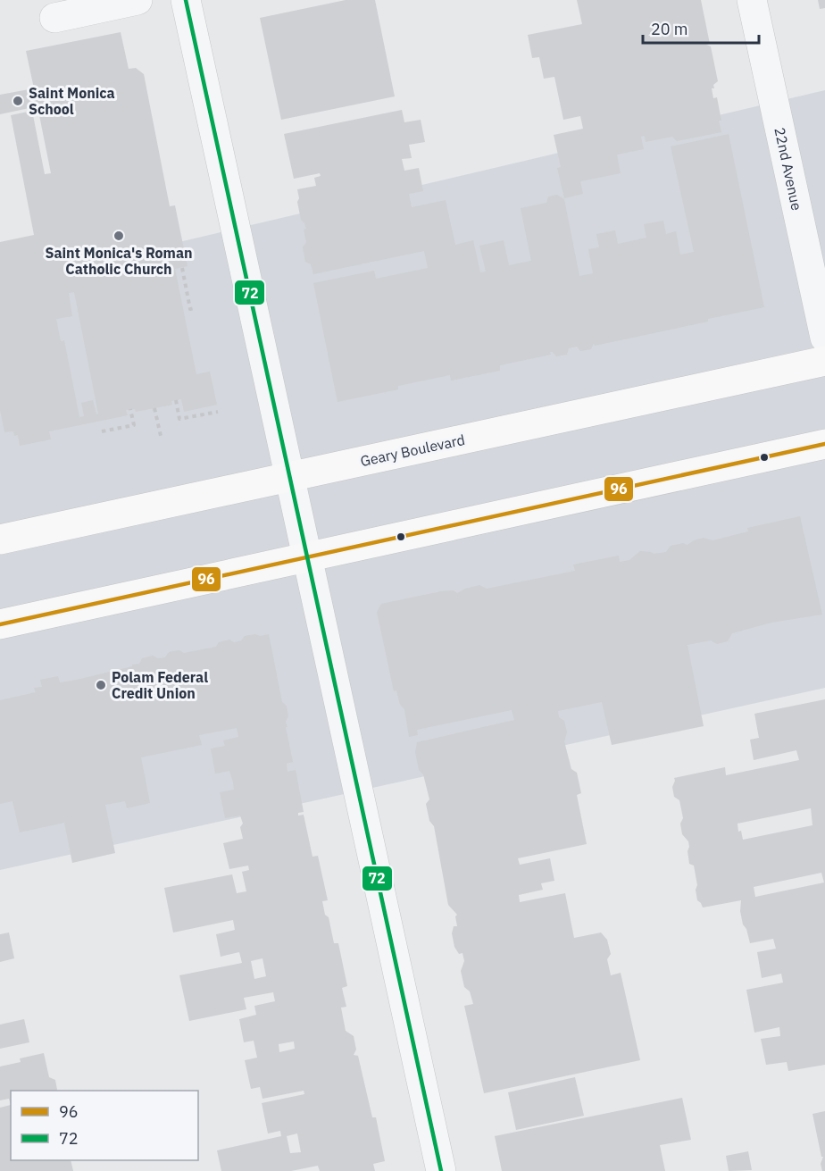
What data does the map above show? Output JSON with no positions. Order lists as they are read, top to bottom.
{
  "streets": {
    "main road": ["Geary Boulevard"],
    "street": ["22nd Avenue"]
  },
  "places": ["Saint Monica School", "Saint Monica's Roman Catholic Church", "Polam Federal Credit Union"],
  "lines": ["transit line 72", "transit line 96"],
  "legend": ["96", "72"],
  "scale_bar": "20 m"
}
